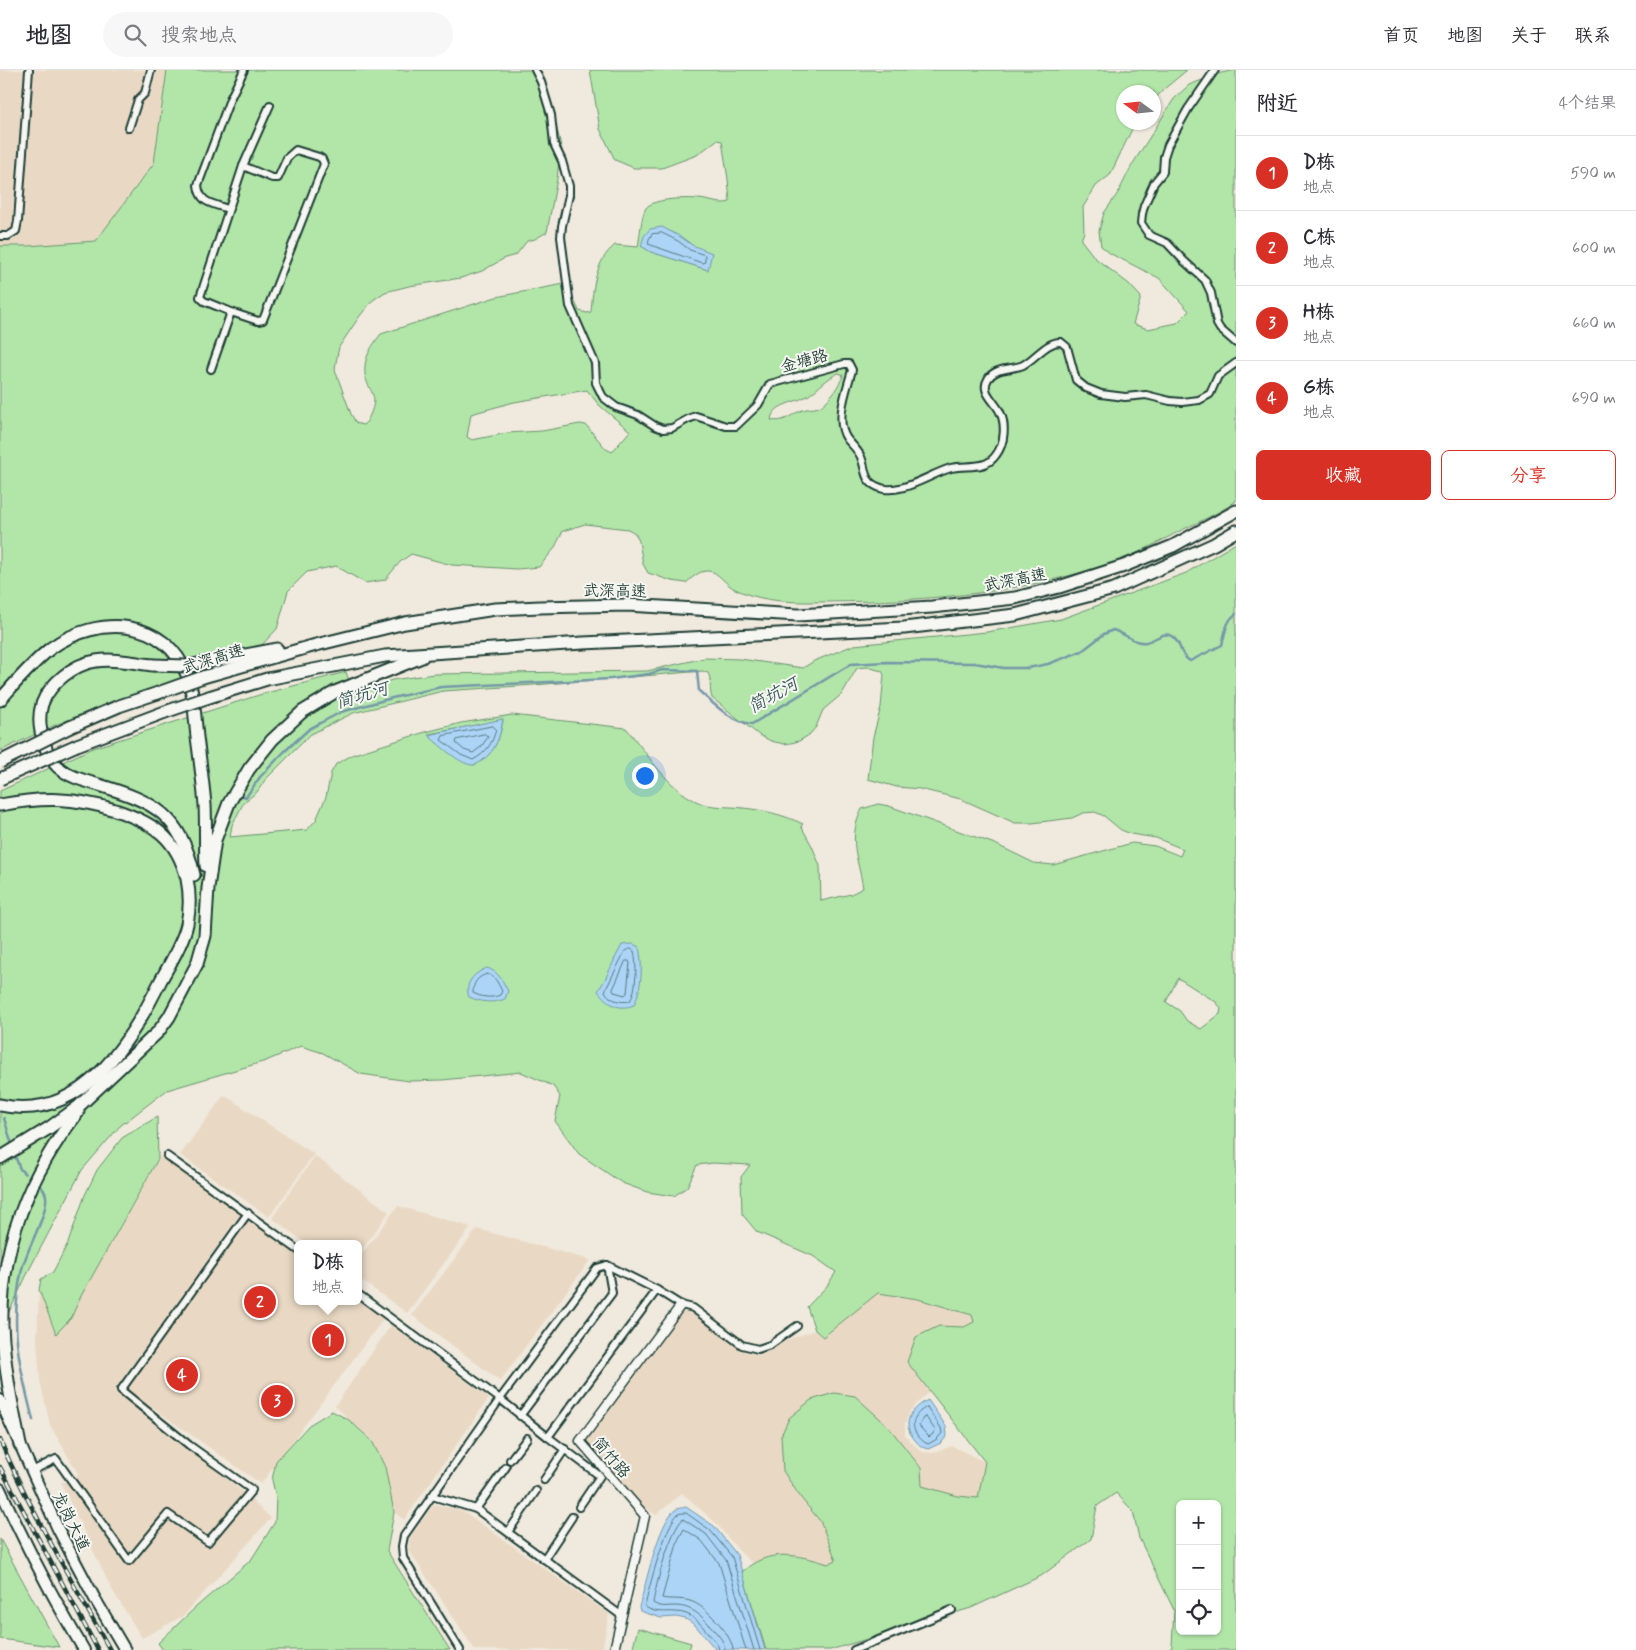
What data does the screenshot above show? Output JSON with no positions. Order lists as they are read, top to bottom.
{
  "streets": {
    "highway": ["武深高速", "龙岗大道"],
    "street": ["金塘路", "简竹路"]
  },
  "water": ["简坑河"],
  "north": "left",
  "page": {
    "header": "地图",
    "search": "搜索地点",
    "nav": [
      "首页",
      "地图",
      "关于",
      "联系"
    ],
    "heading": ["附近", "4个结果"],
    "list": [
      {
        "mark": "1",
        "name": "D栋",
        "note": "地点",
        "value": "590 m"
      },
      {
        "mark": "2",
        "name": "C栋",
        "note": "地点",
        "value": "600 m"
      },
      {
        "mark": "3",
        "name": "H栋",
        "note": "地点",
        "value": "660 m"
      },
      {
        "mark": "4",
        "name": "G栋",
        "note": "地点",
        "value": "690 m"
      }
    ],
    "buttons": ["收藏", "分享"],
    "popup": ["D栋", "地点"],
    "pins": [
      "2",
      "1",
      "4",
      "3"
    ],
    "map_buttons": ["+", "−"]
  }
}
